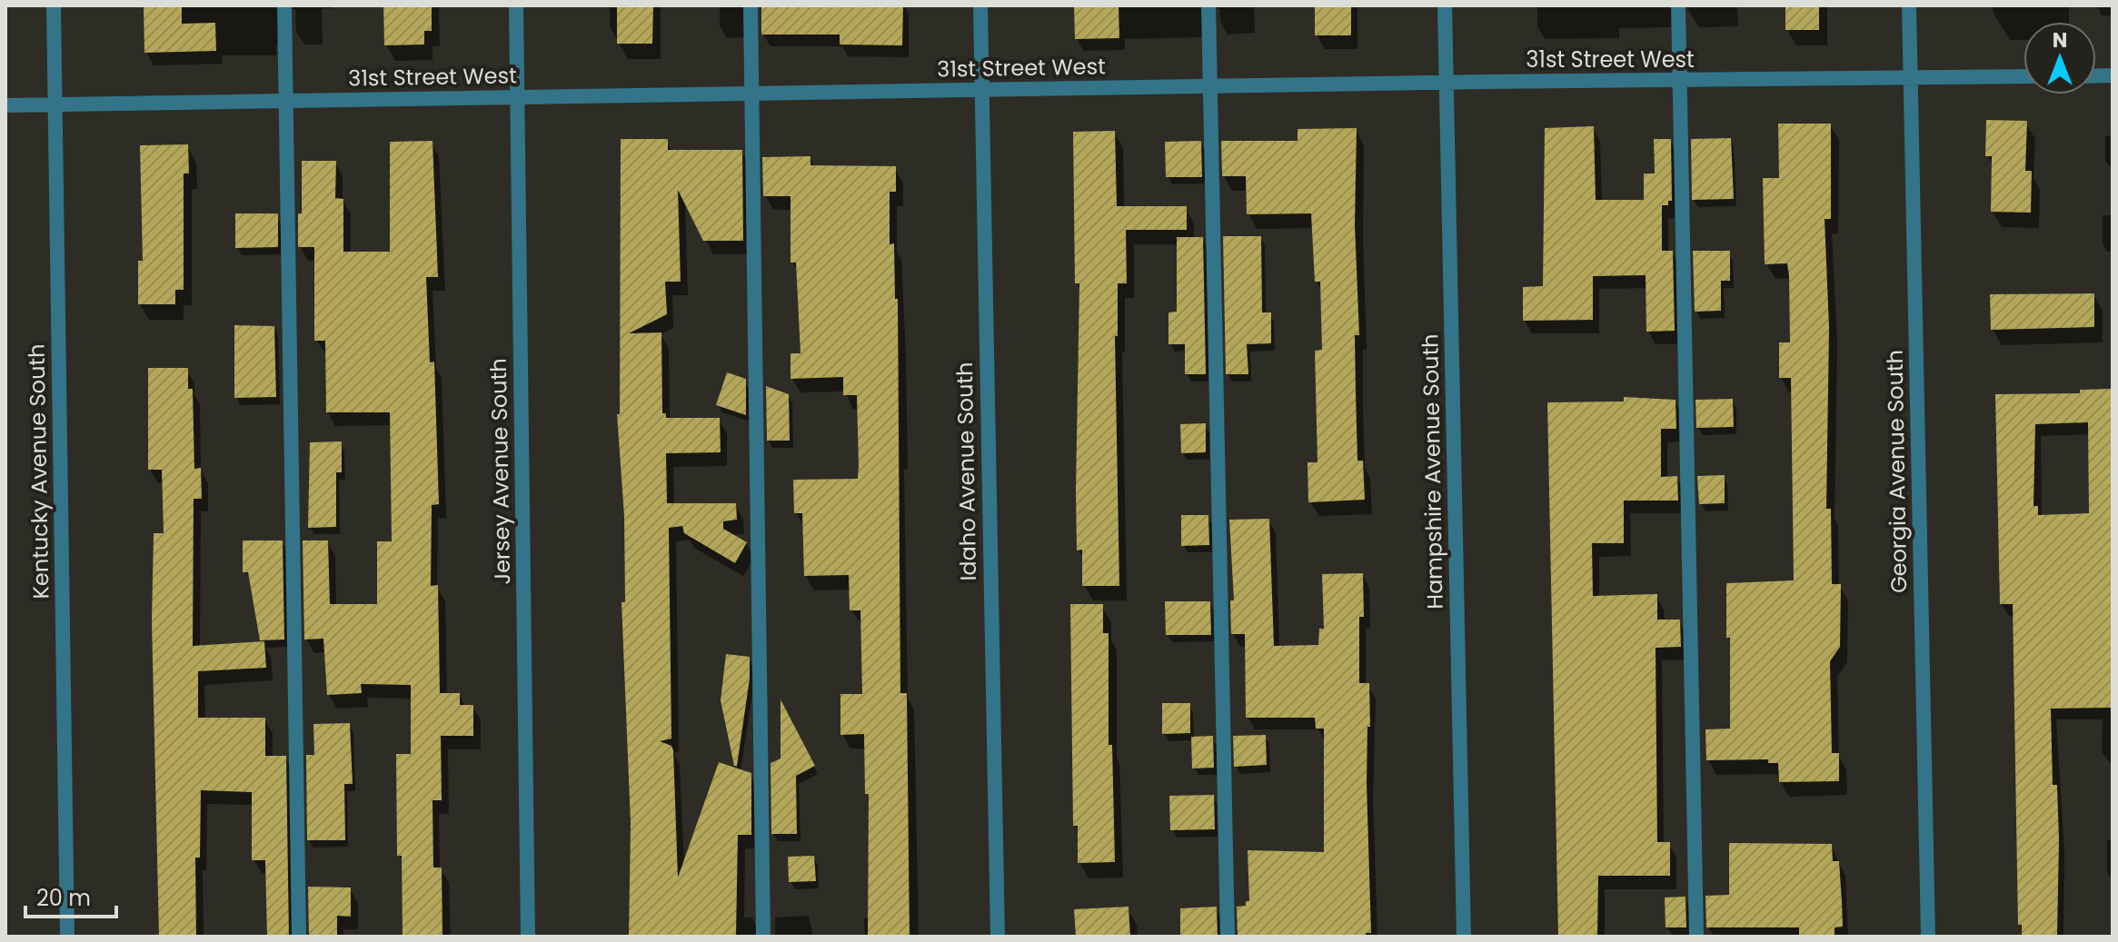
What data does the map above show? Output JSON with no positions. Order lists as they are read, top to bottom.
{
  "streets": {
    "street": [
      "31st Street West",
      "Kentucky Avenue South",
      "Jersey Avenue South",
      "Idaho Avenue South",
      "Hampshire Avenue South",
      "Georgia Avenue South"
    ]
  },
  "crossings": [
    ["31st Street West", "Kentucky Avenue South"],
    ["31st Street West", "Jersey Avenue South"],
    ["31st Street West", "Idaho Avenue South"],
    ["31st Street West", "Hampshire Avenue South"],
    ["31st Street West", "Georgia Avenue South"]
  ],
  "scale_bar": "20 m",
  "north": "top"
}
